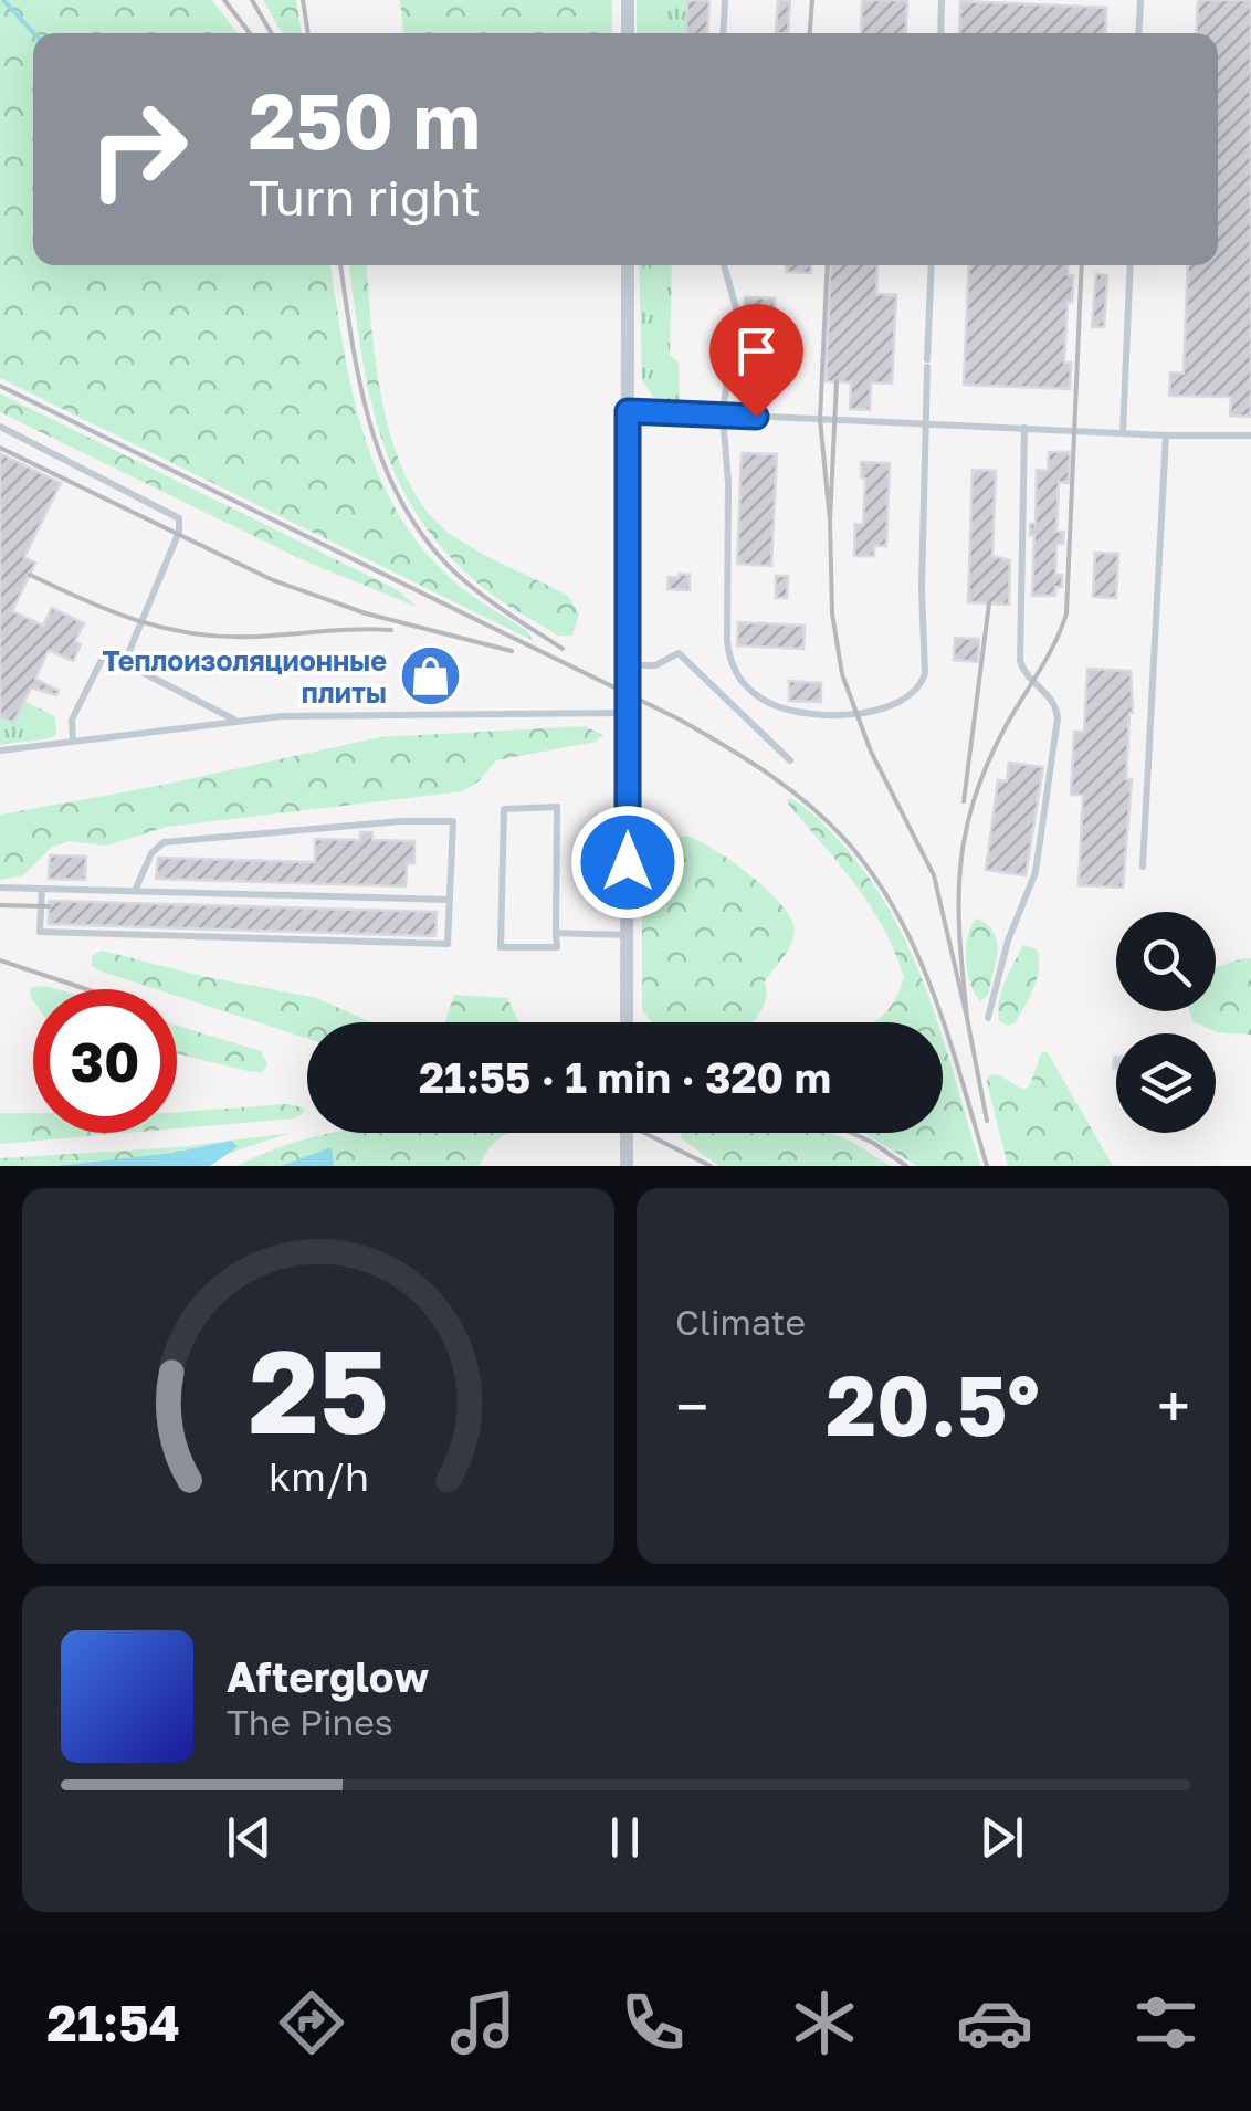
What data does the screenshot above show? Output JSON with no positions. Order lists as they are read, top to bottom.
{
  "places": {
    "shop": ["Теплоизоляционные плиты"]
  },
  "page": {
    "turn": ["250 m", "Turn right"],
    "limit": "30",
    "trip": "21:55 · 1 min · 320 m",
    "tile": "Climate",
    "heat": ["−", "20.5°", "+"],
    "song": ["Afterglow", "The Pines"],
    "tabs": "21:54",
    "gauge": ["25", "km/h"]
  }
}
